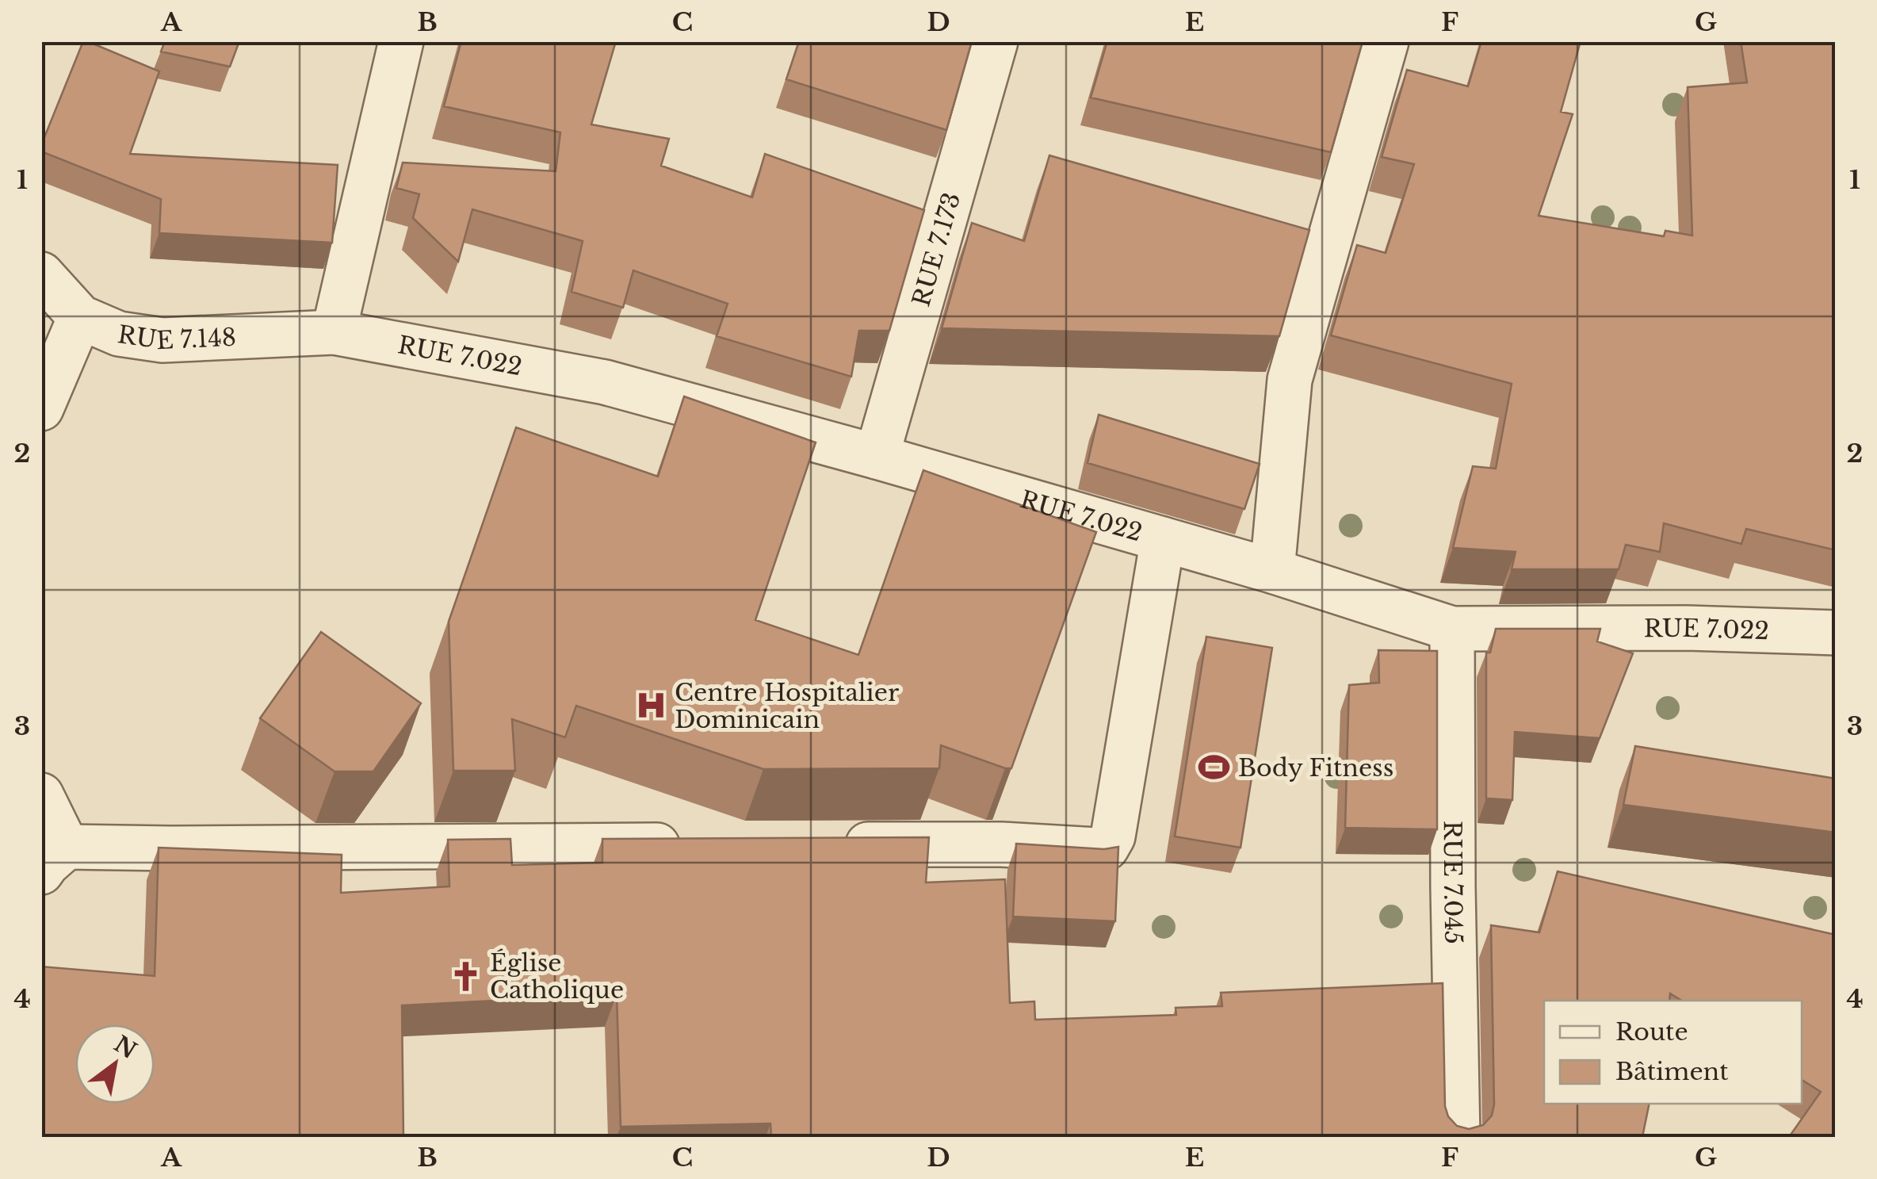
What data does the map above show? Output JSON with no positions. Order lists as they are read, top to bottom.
{
  "streets": {
    "street": [
      "RUE 7.173",
      "RUE 7.148",
      "RUE 7.022",
      "RUE 7.045"
    ]
  },
  "crossings": [
    ["RUE 7.173", "RUE 7.022"],
    ["RUE 7.148", "RUE 7.022"],
    ["RUE 7.022", "RUE 7.045"]
  ],
  "places": {
    "hospital": ["Centre Hospitalier Dominicain"],
    "sports": ["Body Fitness"],
    "church": ["Église Catholique"]
  },
  "legend": ["Route", "Bâtiment"],
  "north": "top right",
  "grid": {
    "columns": [
      "A",
      "B",
      "C",
      "D",
      "E",
      "F",
      "G"
    ],
    "rows": [
      "1",
      "2",
      "3",
      "4"
    ]
  }
}
